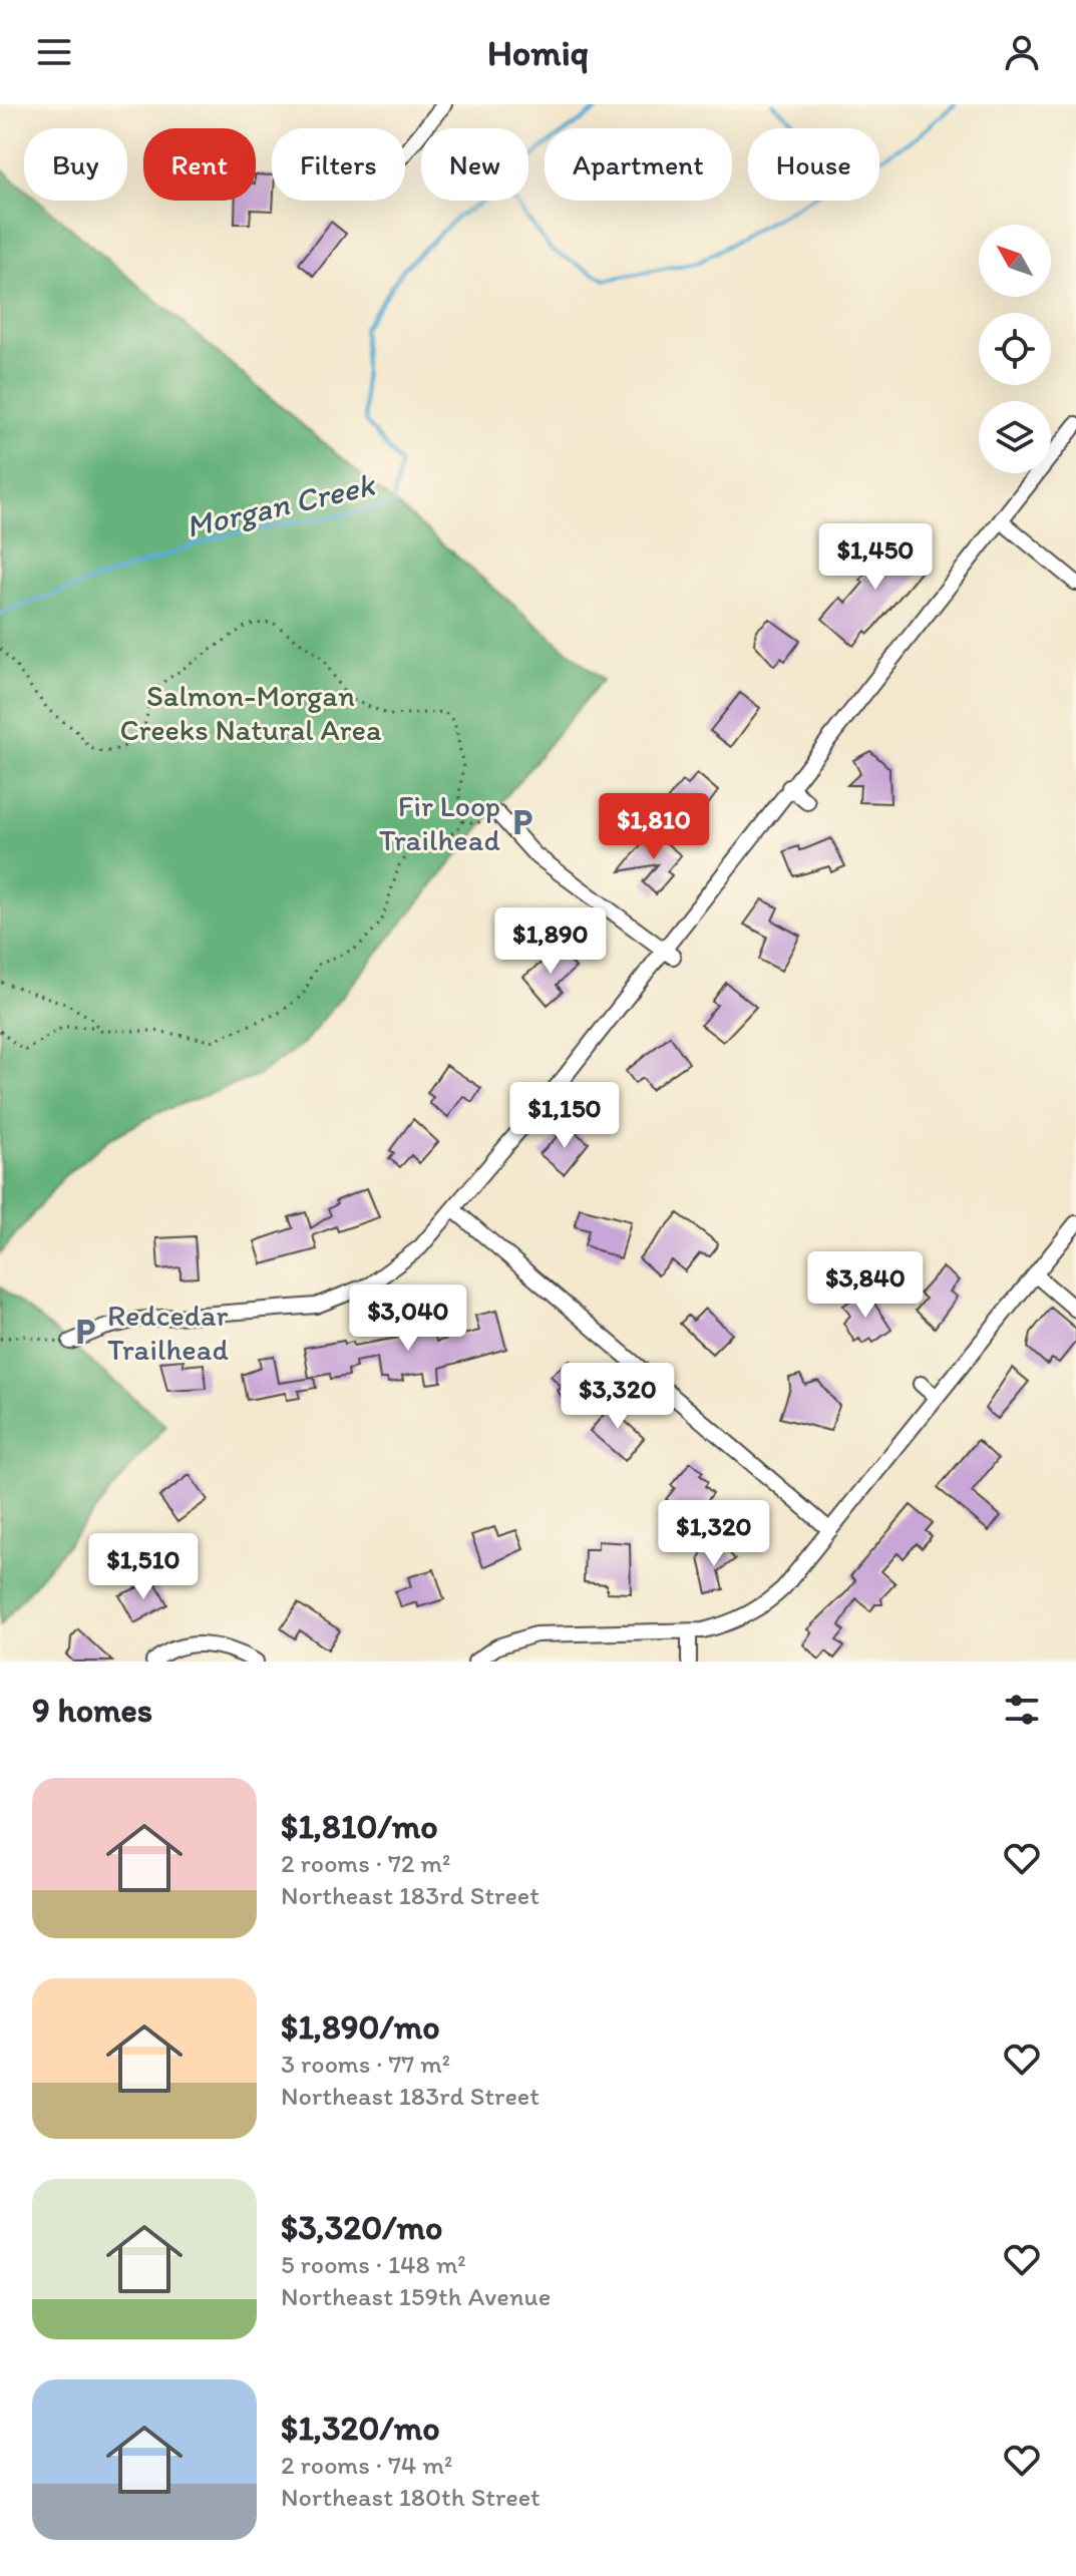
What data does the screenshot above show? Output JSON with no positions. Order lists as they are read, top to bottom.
{
  "water": ["Morgan Creek"],
  "parks": ["Salmon-Morgan Creeks Natural Area"],
  "places": {
    "parking": ["Fir Loop Trailhead", "Redcedar Trailhead"]
  },
  "north": "top left",
  "page": {
    "header": "Homiq",
    "chip": [
      "Buy",
      "Rent",
      "Filters",
      "New",
      "Apartment",
      "House"
    ],
    "price": [
      "$1,450",
      "$1,810",
      "$1,890",
      "$1,150",
      "$3,840",
      "$3,040",
      "$3,320",
      "$1,320",
      "$1,510"
    ],
    "heading": "9 homes",
    "list": [
      {
        "name": "$1,810/mo",
        "note": "2 rooms · 72 m² · Northeast 183rd Street"
      },
      {
        "name": "$1,890/mo",
        "note": "3 rooms · 77 m² · Northeast 183rd Street"
      },
      {
        "name": "$3,320/mo",
        "note": "5 rooms · 148 m² · Northeast 159th Avenue"
      },
      {
        "name": "$1,320/mo",
        "note": "2 rooms · 74 m² · Northeast 180th Street"
      }
    ]
  }
}
